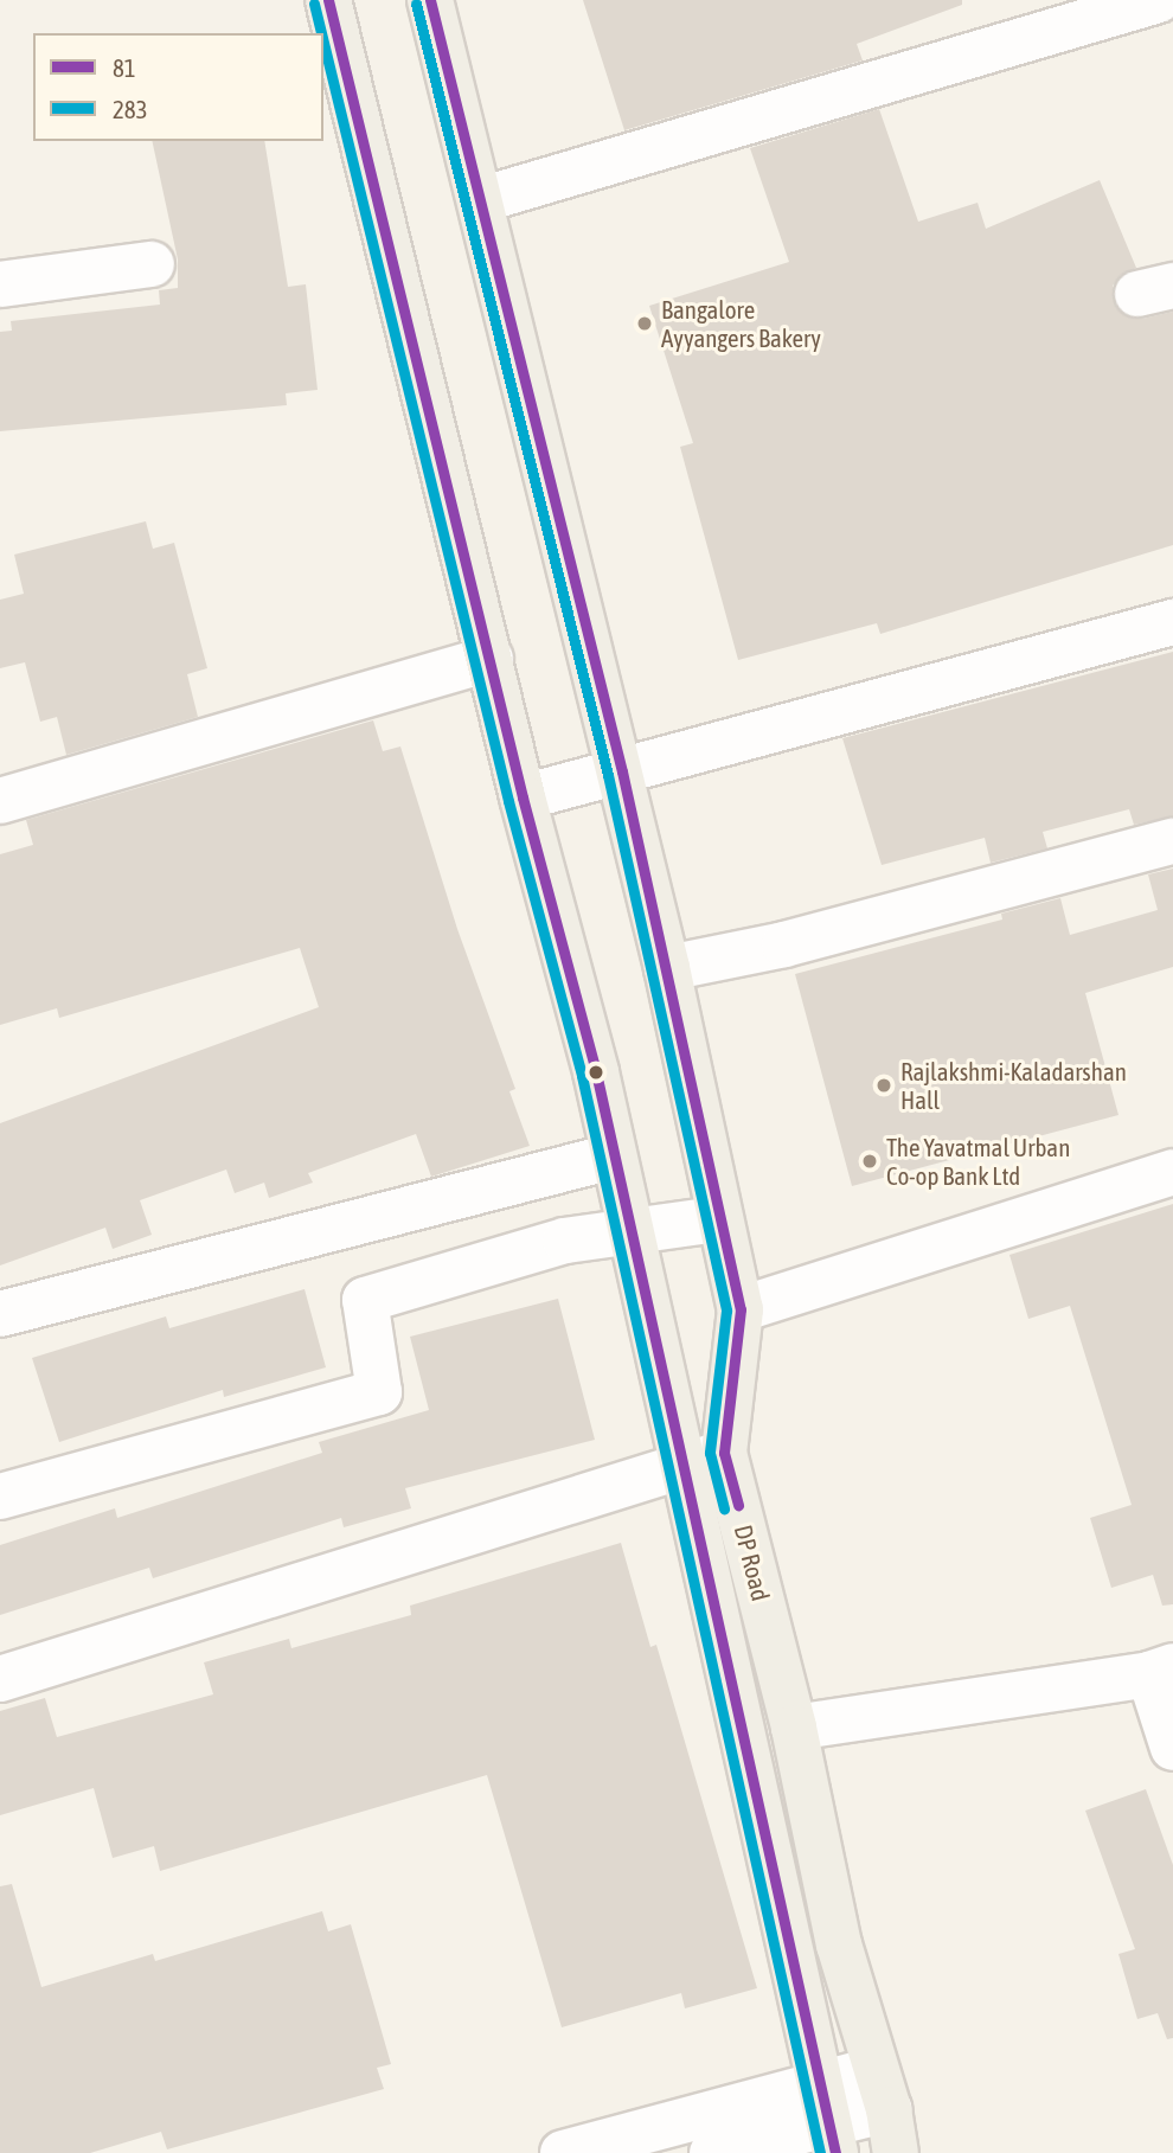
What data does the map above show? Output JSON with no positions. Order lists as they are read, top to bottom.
{
  "streets": {
    "main road": ["DP Road"]
  },
  "places": ["Bangalore Ayyangers Bakery", "Rajlakshmi-Kaladarshan Hall", "The Yavatmal Urban Co-op Bank Ltd"],
  "lines": ["transit line 81", "transit line 283"],
  "legend": ["81", "283"]
}
